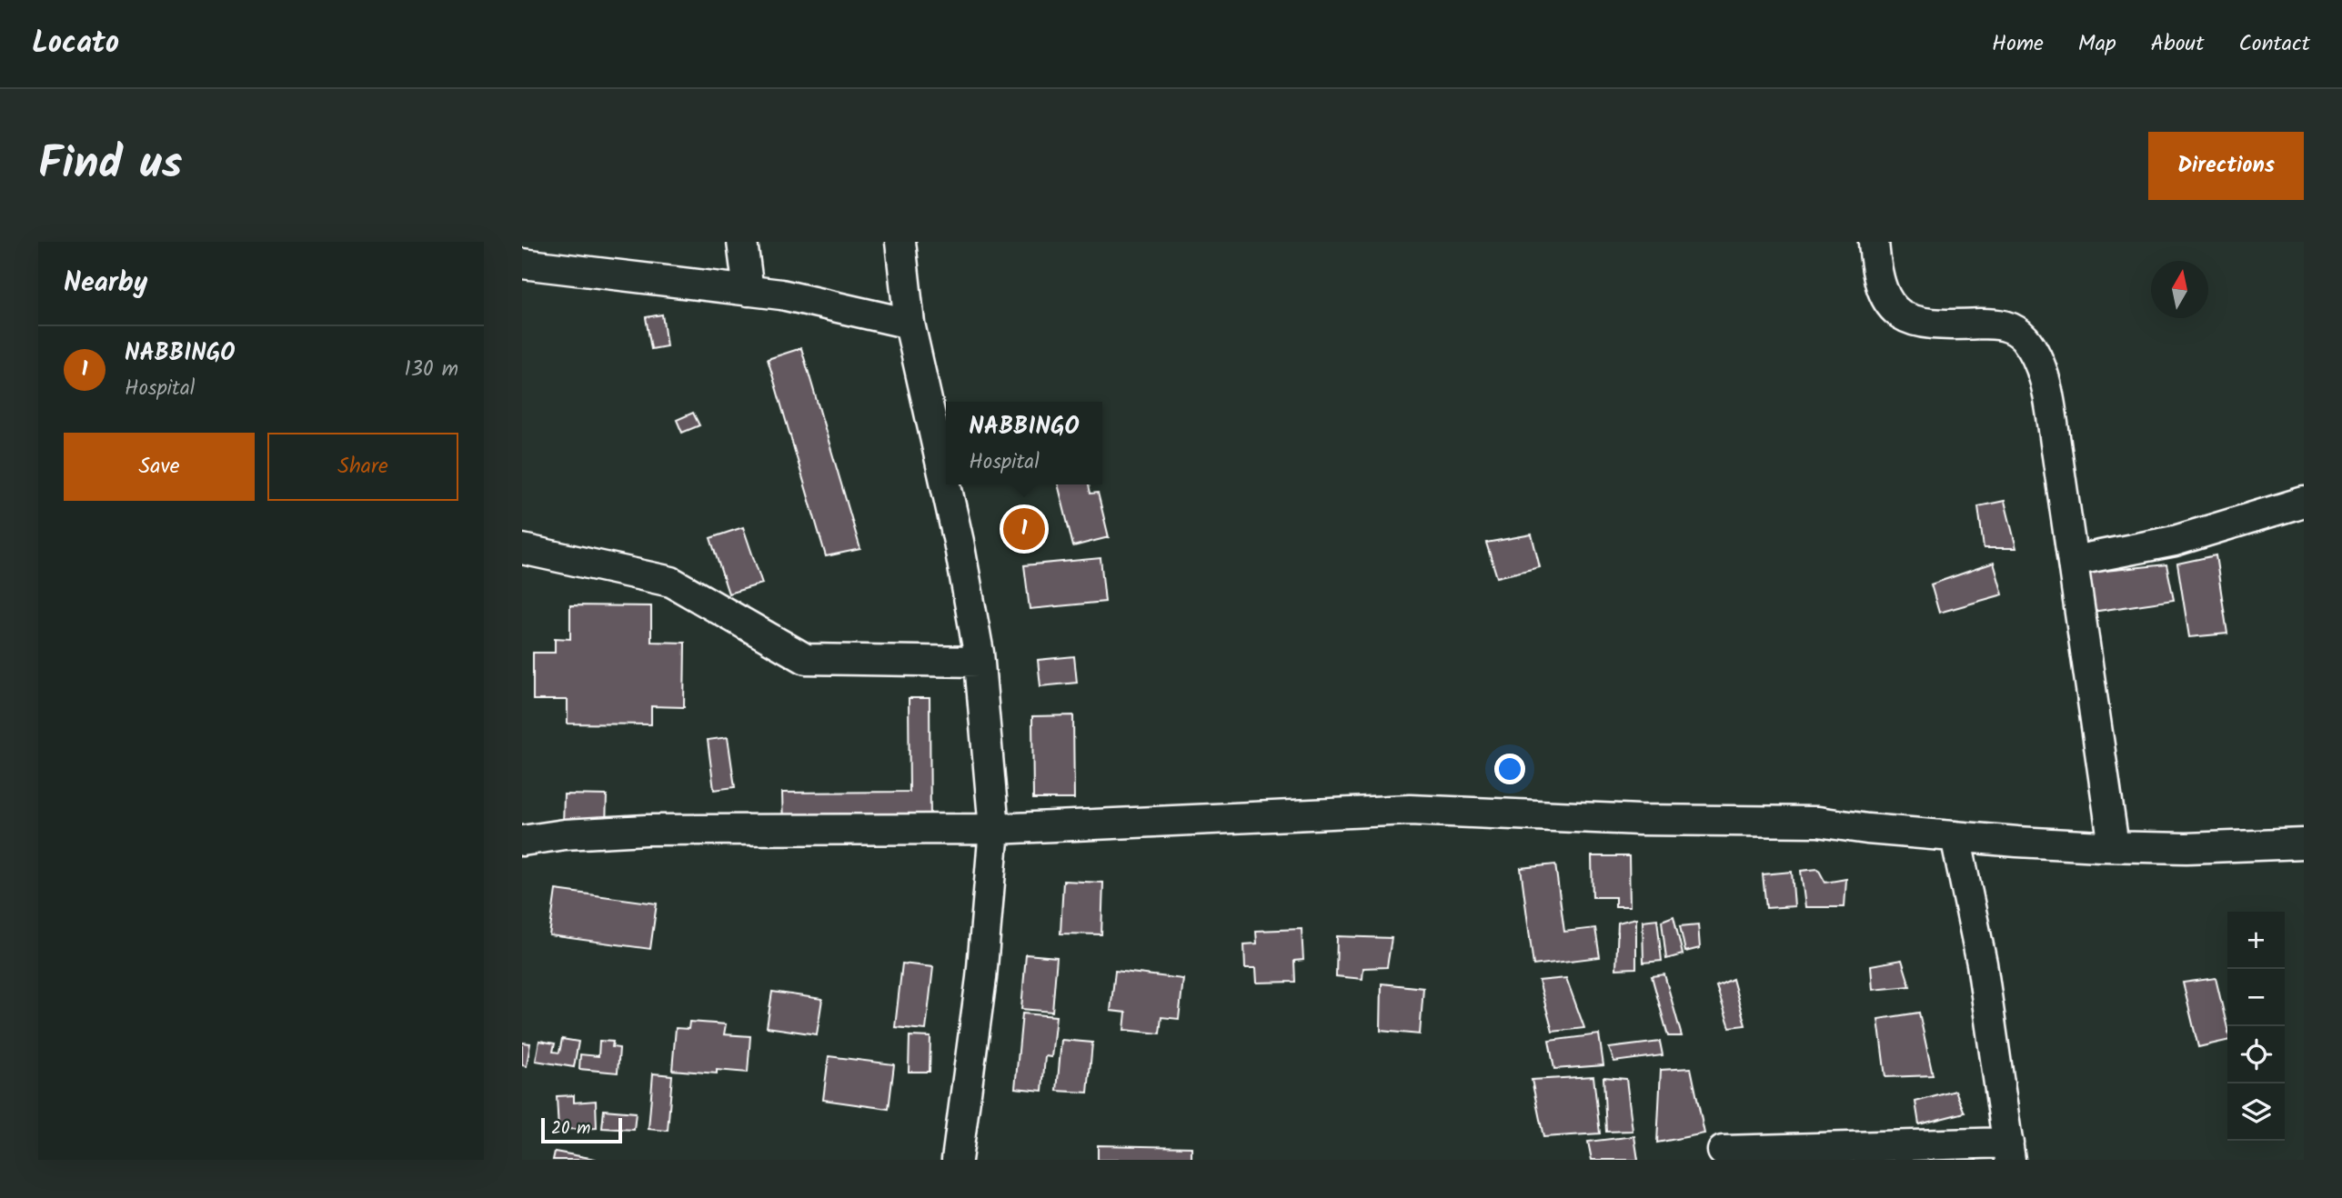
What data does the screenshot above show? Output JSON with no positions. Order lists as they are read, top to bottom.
{
  "scale_bar": "20 m",
  "north": "top",
  "page": {
    "header": "Locato",
    "nav": [
      "Home",
      "Map",
      "About",
      "Contact"
    ],
    "title": "Find us",
    "buttons": [
      "Directions",
      ["Save", "Share"]
    ],
    "heading": "Nearby",
    "list": [
      {
        "mark": "1",
        "name": "NABBINGO",
        "note": "Hospital",
        "value": "130 m"
      }
    ],
    "popup": ["NABBINGO", "Hospital"],
    "pins": "1",
    "map_buttons": ["+", "−"],
    "scale": "20 m"
  }
}
